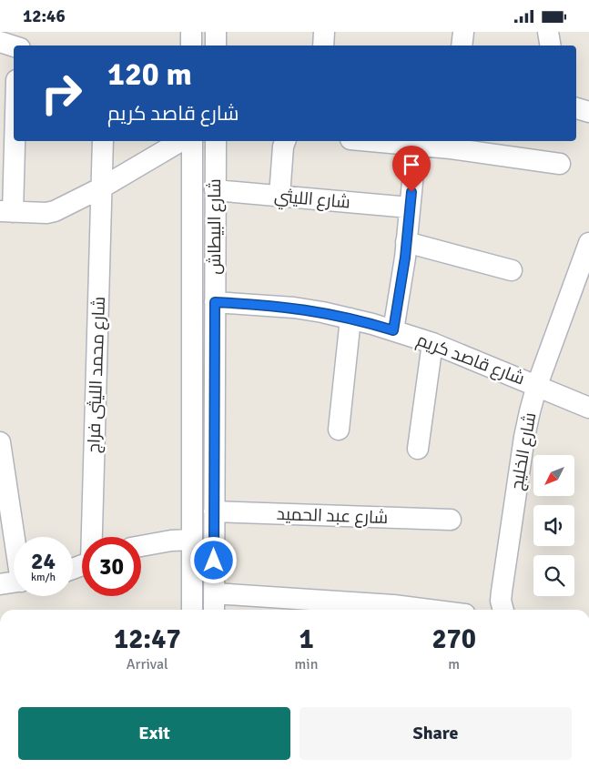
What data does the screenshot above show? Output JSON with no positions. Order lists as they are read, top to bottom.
{
  "streets": {
    "street": [
      "شارع الليثي",
      "شارع البيطاش",
      "شارع قاصد كريم",
      "شارع محمد الليثى فراج",
      "شارع الخليج",
      "شارع عبد الحميد"
    ]
  },
  "crossings": [
    ["شارع الليثي", "شارع البيطاش"],
    ["شارع البيطاش", "شارع قاصد كريم"],
    ["شارع البيطاش", "شارع عبد الحميد"],
    ["شارع قاصد كريم", "شارع الخليج"]
  ],
  "north": "bottom left",
  "page": {
    "status": "12:46",
    "turn": ["120 m", "شارع قاصد كريم"],
    "speed": "24 km/h",
    "limit": "30",
    "eta": [
      "12:47",
      "Arrival",
      "1",
      "min",
      "270",
      "m"
    ],
    "buttons": ["Exit", "Share"]
  }
}
